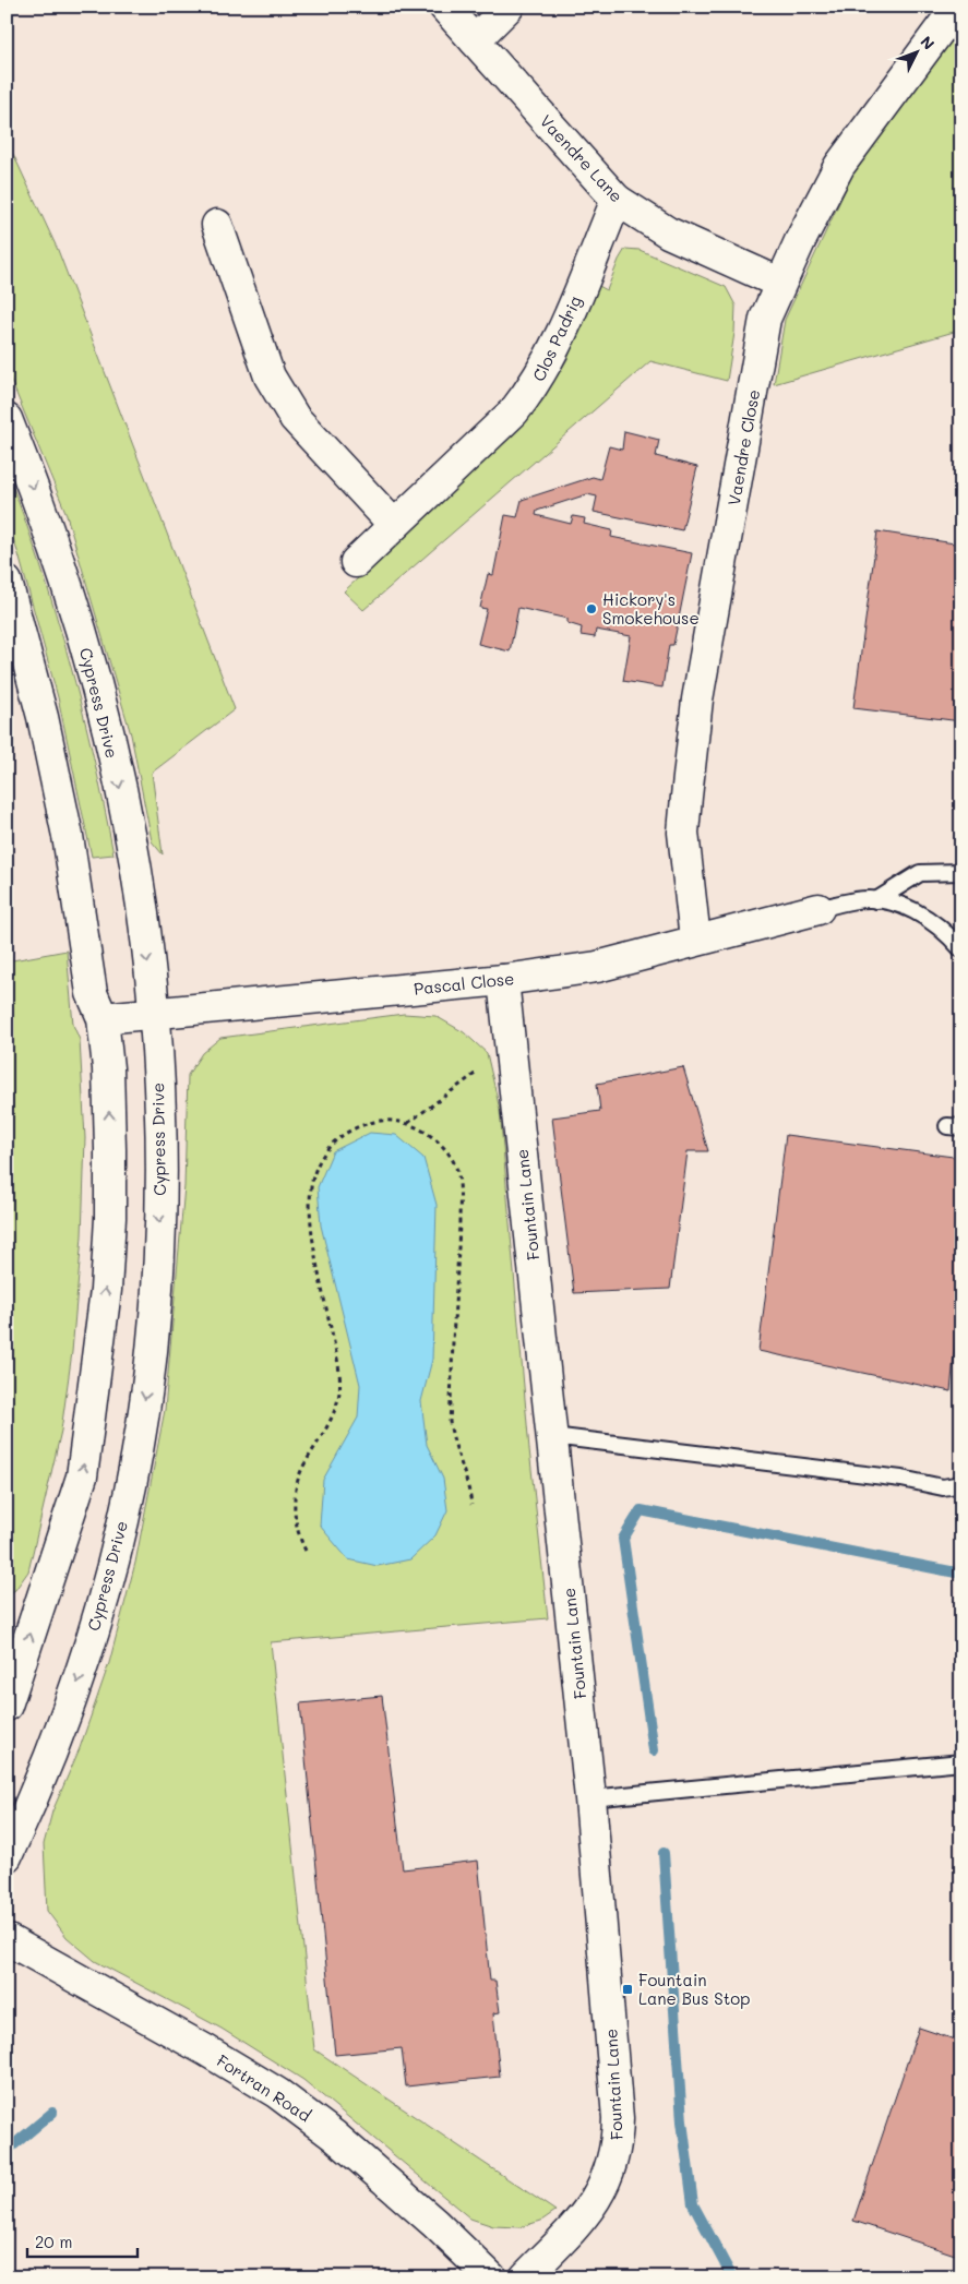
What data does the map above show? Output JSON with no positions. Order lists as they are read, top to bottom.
{
  "streets": {
    "street": [
      "Vaendre Lane",
      "Clos Padrig",
      "Vaendre Close",
      "Cypress Drive",
      "Pascal Close",
      "Fountain Lane",
      "Fortran Road"
    ]
  },
  "crossings": [
    ["Vaendre Lane", "Clos Padrig"],
    ["Vaendre Lane", "Vaendre Close"],
    ["Vaendre Close", "Pascal Close"],
    ["Cypress Drive", "Pascal Close"],
    ["Pascal Close", "Fountain Lane"]
  ],
  "places": {
    "other": ["Hickory's Smokehouse"],
    "transit": ["Fountain Lane Bus Stop"]
  },
  "scale_bar": "20 m",
  "north": "top right"
}
